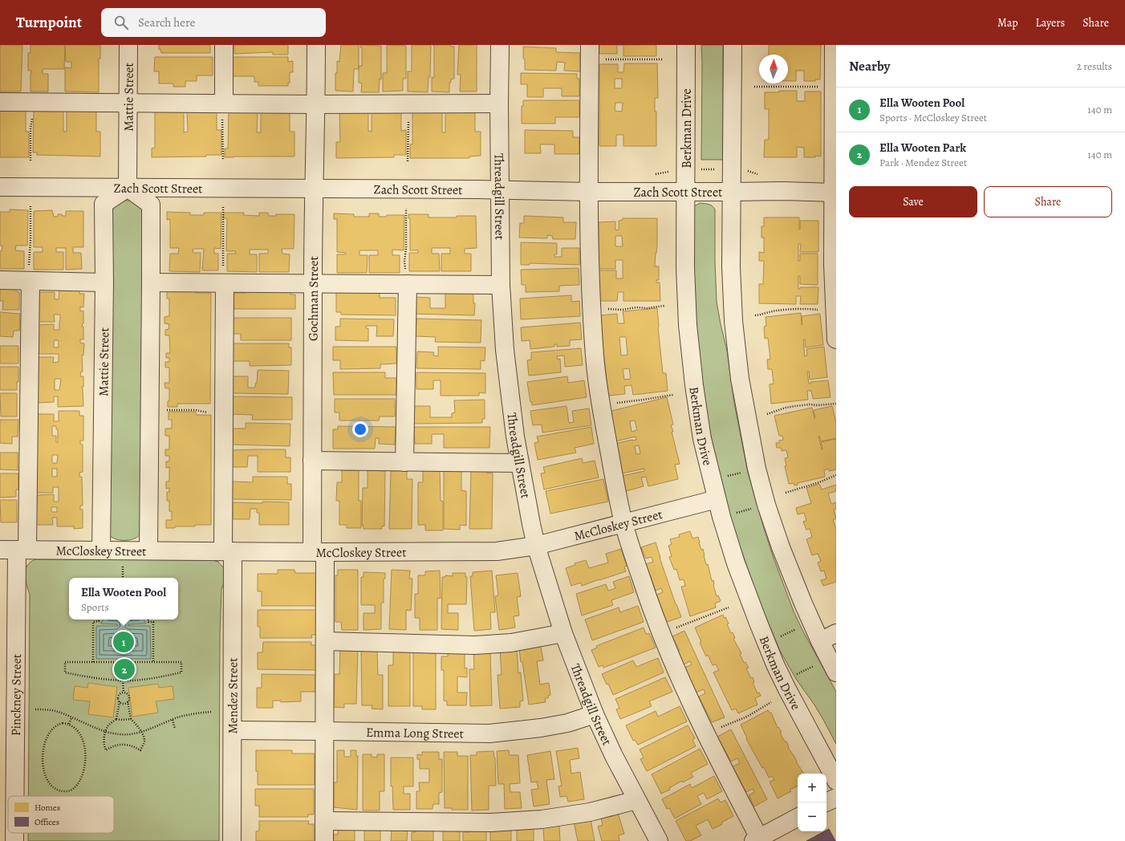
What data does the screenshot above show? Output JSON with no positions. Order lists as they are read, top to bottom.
{
  "streets": {
    "street": [
      "Mattie Street",
      "Berkman Drive",
      "Zach Scott Street",
      "Threadgill Street",
      "Gochman Street",
      "McCloskey Street",
      "Pinckney Street",
      "Mendez Street",
      "Emma Long Street"
    ]
  },
  "crossings": [
    ["Mattie Street", "Zach Scott Street"],
    ["Mattie Street", "McCloskey Street"],
    ["Berkman Drive", "Zach Scott Street"],
    ["Berkman Drive", "McCloskey Street"],
    ["Zach Scott Street", "Threadgill Street"],
    ["Zach Scott Street", "Gochman Street"],
    ["Threadgill Street", "McCloskey Street"],
    ["Threadgill Street", "Emma Long Street"],
    ["Gochman Street", "McCloskey Street"],
    ["Gochman Street", "Emma Long Street"],
    ["McCloskey Street", "Pinckney Street"],
    ["McCloskey Street", "Mendez Street"],
    ["Mendez Street", "Emma Long Street"]
  ],
  "legend": ["Homes", "Offices"],
  "north": "top",
  "page": {
    "header": "Turnpoint",
    "search": "Search here",
    "nav": ["Map", "Layers", "Share"],
    "heading": ["Nearby", "2 results"],
    "list": [
      {
        "mark": "1",
        "name": "Ella Wooten Pool",
        "note": "Sports · McCloskey Street",
        "value": "140 m"
      },
      {
        "mark": "2",
        "name": "Ella Wooten Park",
        "note": "Park · Mendez Street",
        "value": "140 m"
      }
    ],
    "buttons": ["Save", "Share"],
    "popup": ["Ella Wooten Pool", "Sports"],
    "pins": ["1", "2"],
    "map_buttons": ["+", "−"]
  }
}
